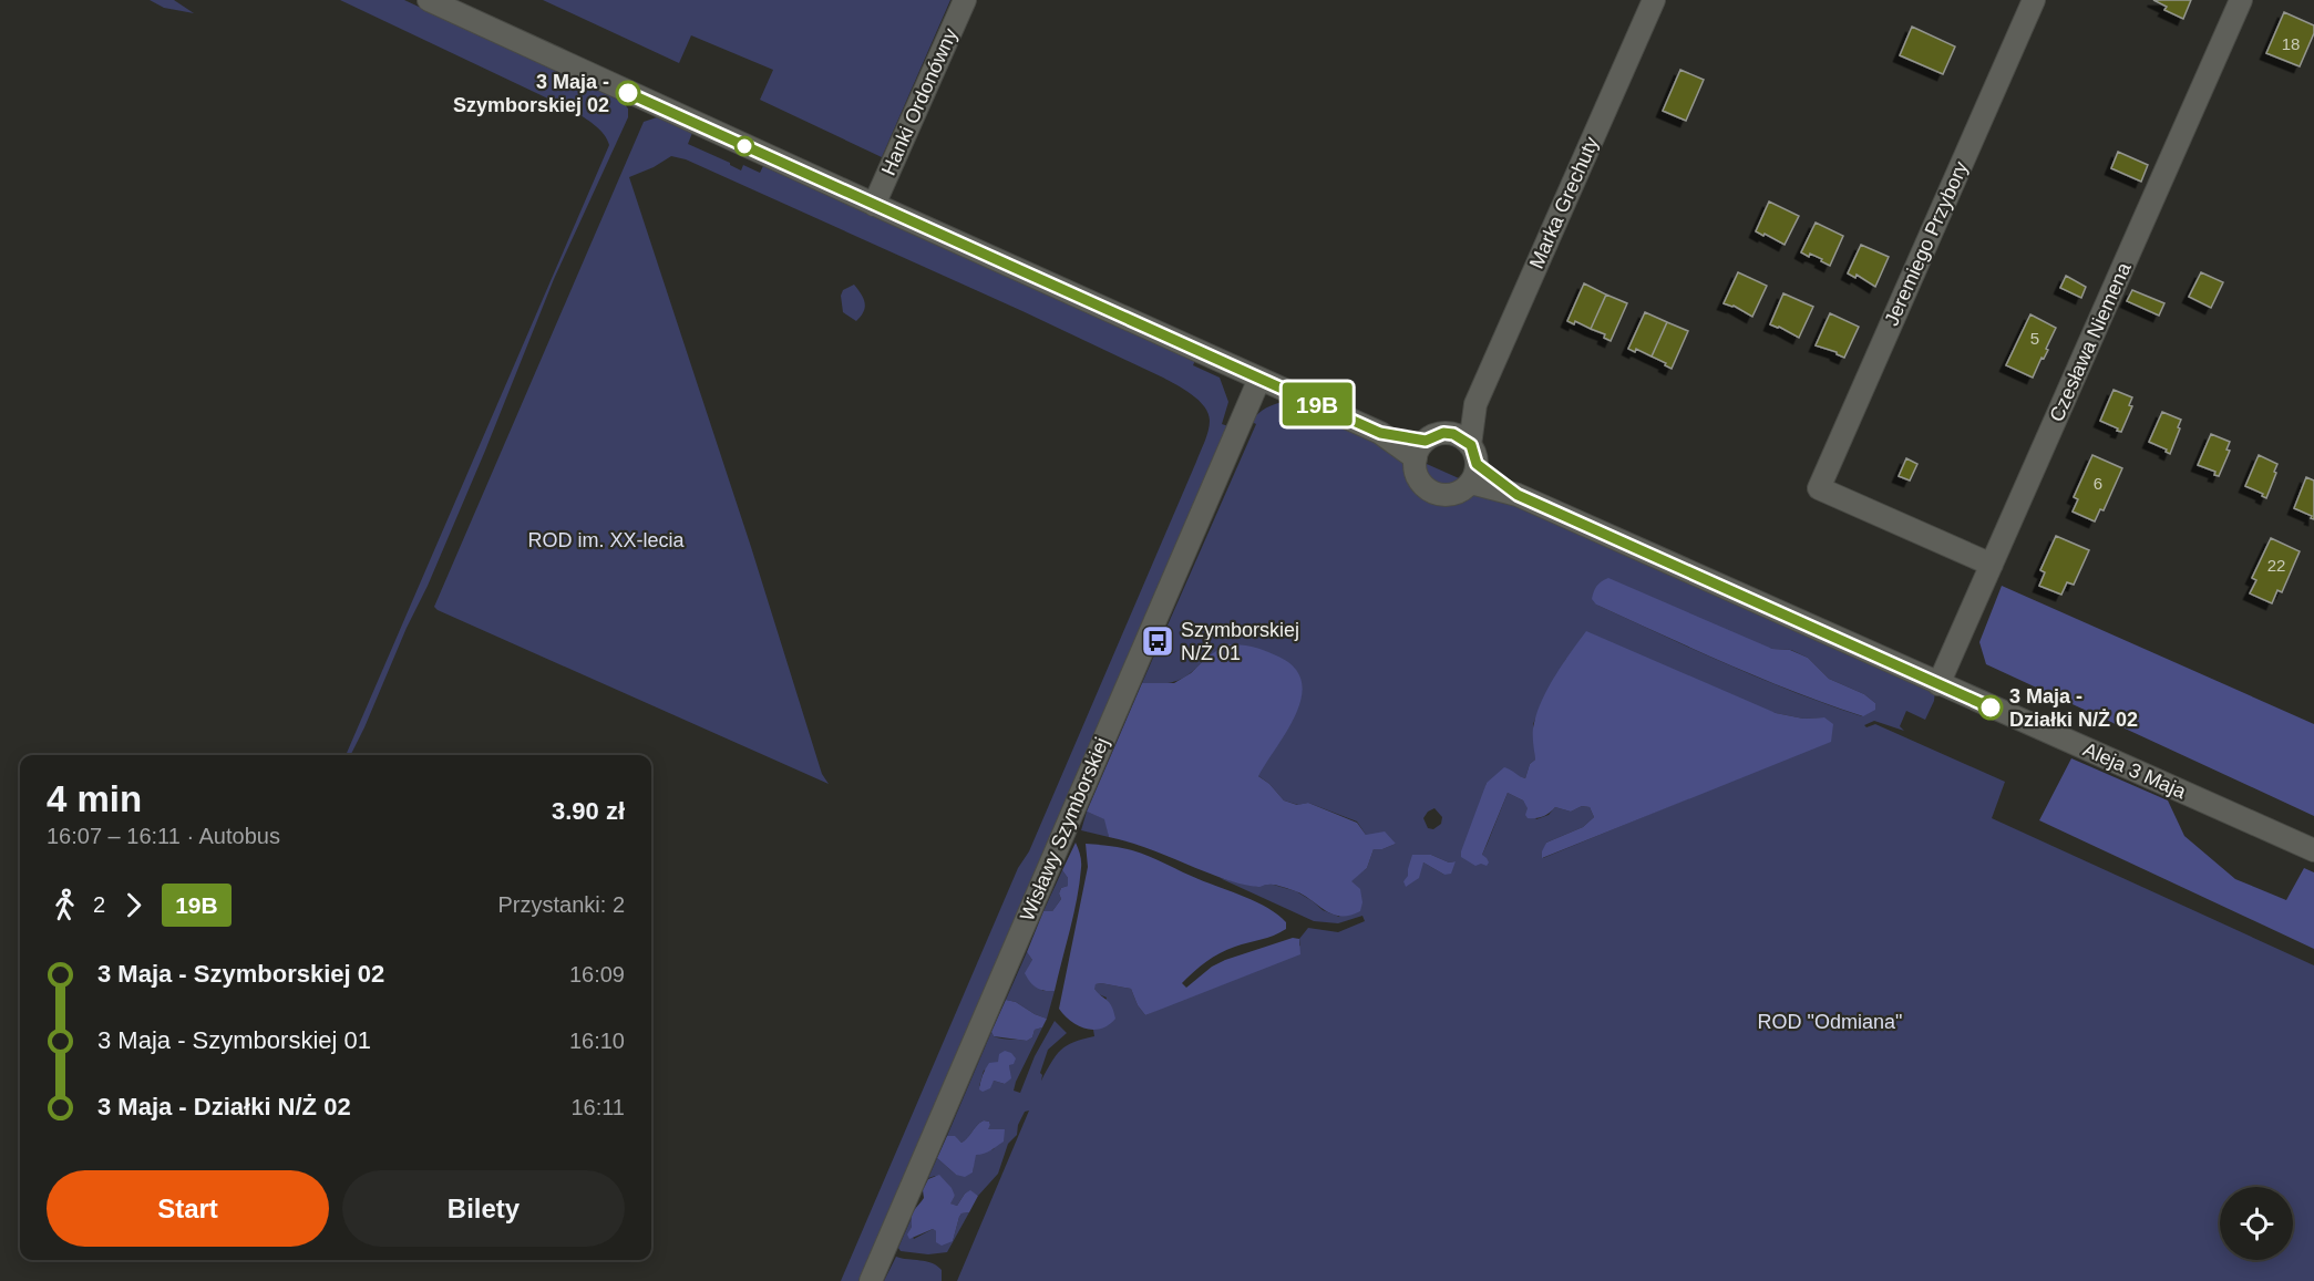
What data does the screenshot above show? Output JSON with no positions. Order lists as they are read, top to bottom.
{
  "streets": {
    "street": [
      "Hanki Ordonówny",
      "Marka Grechuty",
      "Jeremiego Przybory",
      "Czesława Niemena",
      "Aleja 3 Maja",
      "Wisławy Szymborskiej"
    ]
  },
  "crossings": [
    ["Marka Grechuty", "Aleja 3 Maja"],
    ["Jeremiego Przybory", "Czesława Niemena"],
    ["Czesława Niemena", "Aleja 3 Maja"]
  ],
  "parks": ["ROD im. XX-lecia", "ROD \"Odmiana\""],
  "places": {
    "other": ["3 Maja - Szymborskiej 02", "3 Maja - Działki N/Ż 02"],
    "bus stop": ["Szymborskiej N/Ż 01"]
  },
  "lines": ["bus line 19B"],
  "house_numbers": [
    "18",
    "5",
    "6",
    "22"
  ],
  "page": {
    "on_map": "19B",
    "heading": ["4 min", "16:07 – 16:11 · Autobus", "3.90 zł"],
    "legs": ["2", "19B", "Przystanki: 2"],
    "list": [
      {
        "name": "3 Maja - Szymborskiej 02",
        "value": "16:09"
      },
      {
        "name": "3 Maja - Szymborskiej 01",
        "value": "16:10"
      },
      {
        "name": "3 Maja - Działki N/Ż 02",
        "value": "16:11"
      }
    ],
    "buttons": ["Start", "Bilety"]
  }
}
